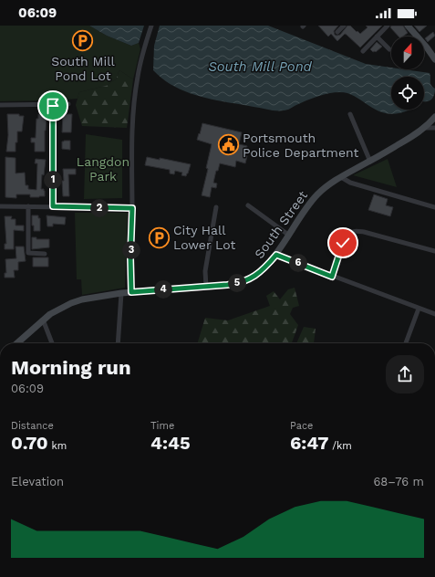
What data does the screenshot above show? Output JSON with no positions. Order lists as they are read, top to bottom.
{
  "streets": {
    "street": ["South Street"]
  },
  "water": ["South Mill Pond"],
  "parks": ["Langdon Park"],
  "places": {
    "parking": ["South Mill Pond Lot", "City Hall Lower Lot"],
    "public building": ["Portsmouth Police Department"]
  },
  "north": "top",
  "page": {
    "status": "06:09",
    "pins": [
      "1",
      "2",
      "3",
      "6",
      "5",
      "4"
    ],
    "heading": ["Morning run", "06:09"],
    "stats": [
      ["Distance", "0.70 km"],
      ["Time", "4:45"],
      ["Pace", "6:47 /km"]
    ],
    "chart": ["Elevation", "68–76 m"]
  }
}
